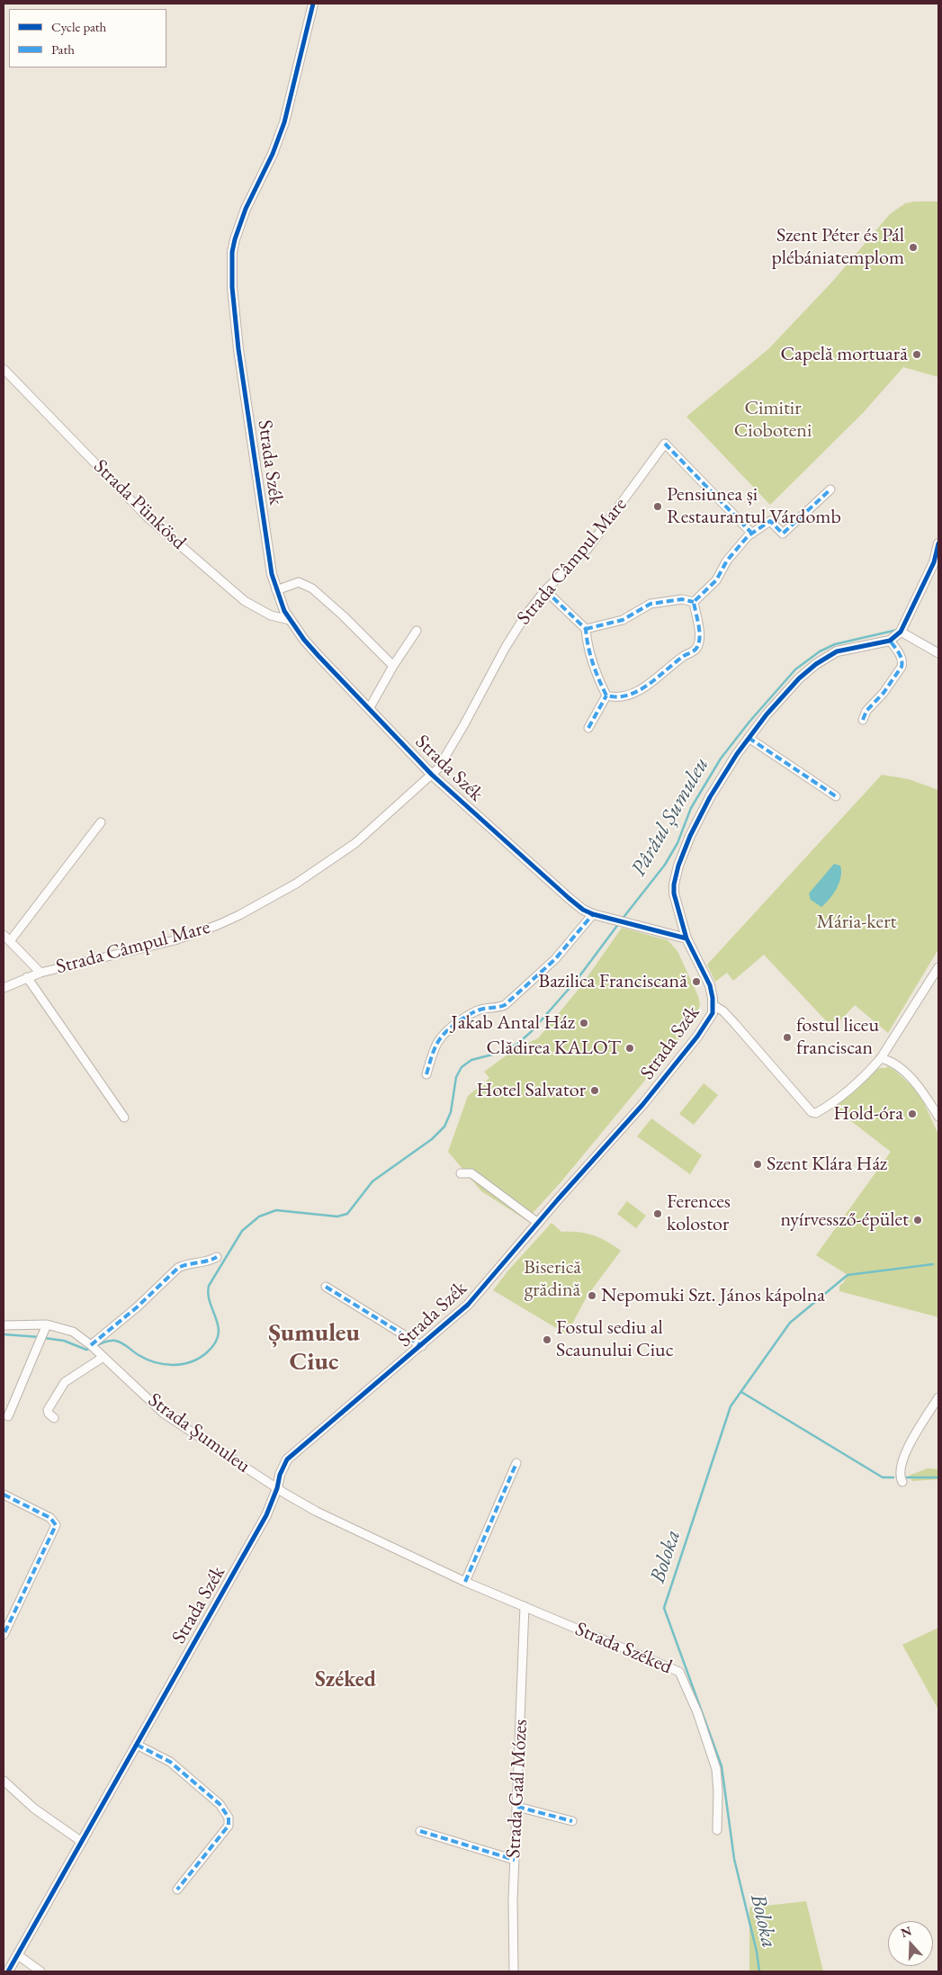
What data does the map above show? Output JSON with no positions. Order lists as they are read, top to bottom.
{
  "streets": {
    "street": [
      "Strada Szék",
      "Strada Pünkösd",
      "Strada Câmpul Mare",
      "Strada Șumuleu",
      "Strada Széked",
      "Strada Gaál Mózes"
    ]
  },
  "crossings": [
    ["Strada Szék", "Strada Pünkösd"],
    ["Strada Szék", "Strada Câmpul Mare"],
    ["Strada Szék", "Strada Șumuleu"],
    ["Strada Szék", "Strada Széked"],
    ["Strada Șumuleu", "Strada Széked"],
    ["Strada Széked", "Strada Gaál Mózes"]
  ],
  "districts": ["Șumuleu Ciuc", "Széked"],
  "water": ["Pârâul Șumuleu", "Boloka"],
  "parks": ["Cimitir Cioboteni", "Mária-kert", "Biserică grădină"],
  "places": [
    "Szent Péter és Pál plébániatemplom",
    "Capelă mortuară",
    "Pensiunea și Restaurantul Várdomb",
    "Bazilica Franciscană",
    "Jakab Antal Ház",
    "fostul liceu franciscan",
    "Clădirea KALOT",
    "Hotel Salvator",
    "Hold-óra",
    "Szent Klára Ház",
    "Ferences kolostor",
    "nyírvessző-épület",
    "Nepomuki Szt. János kápolna",
    "Fostul sediu al Scaunului Ciuc"
  ],
  "legend": ["Cycle path", "Path"],
  "north": "top"
}
